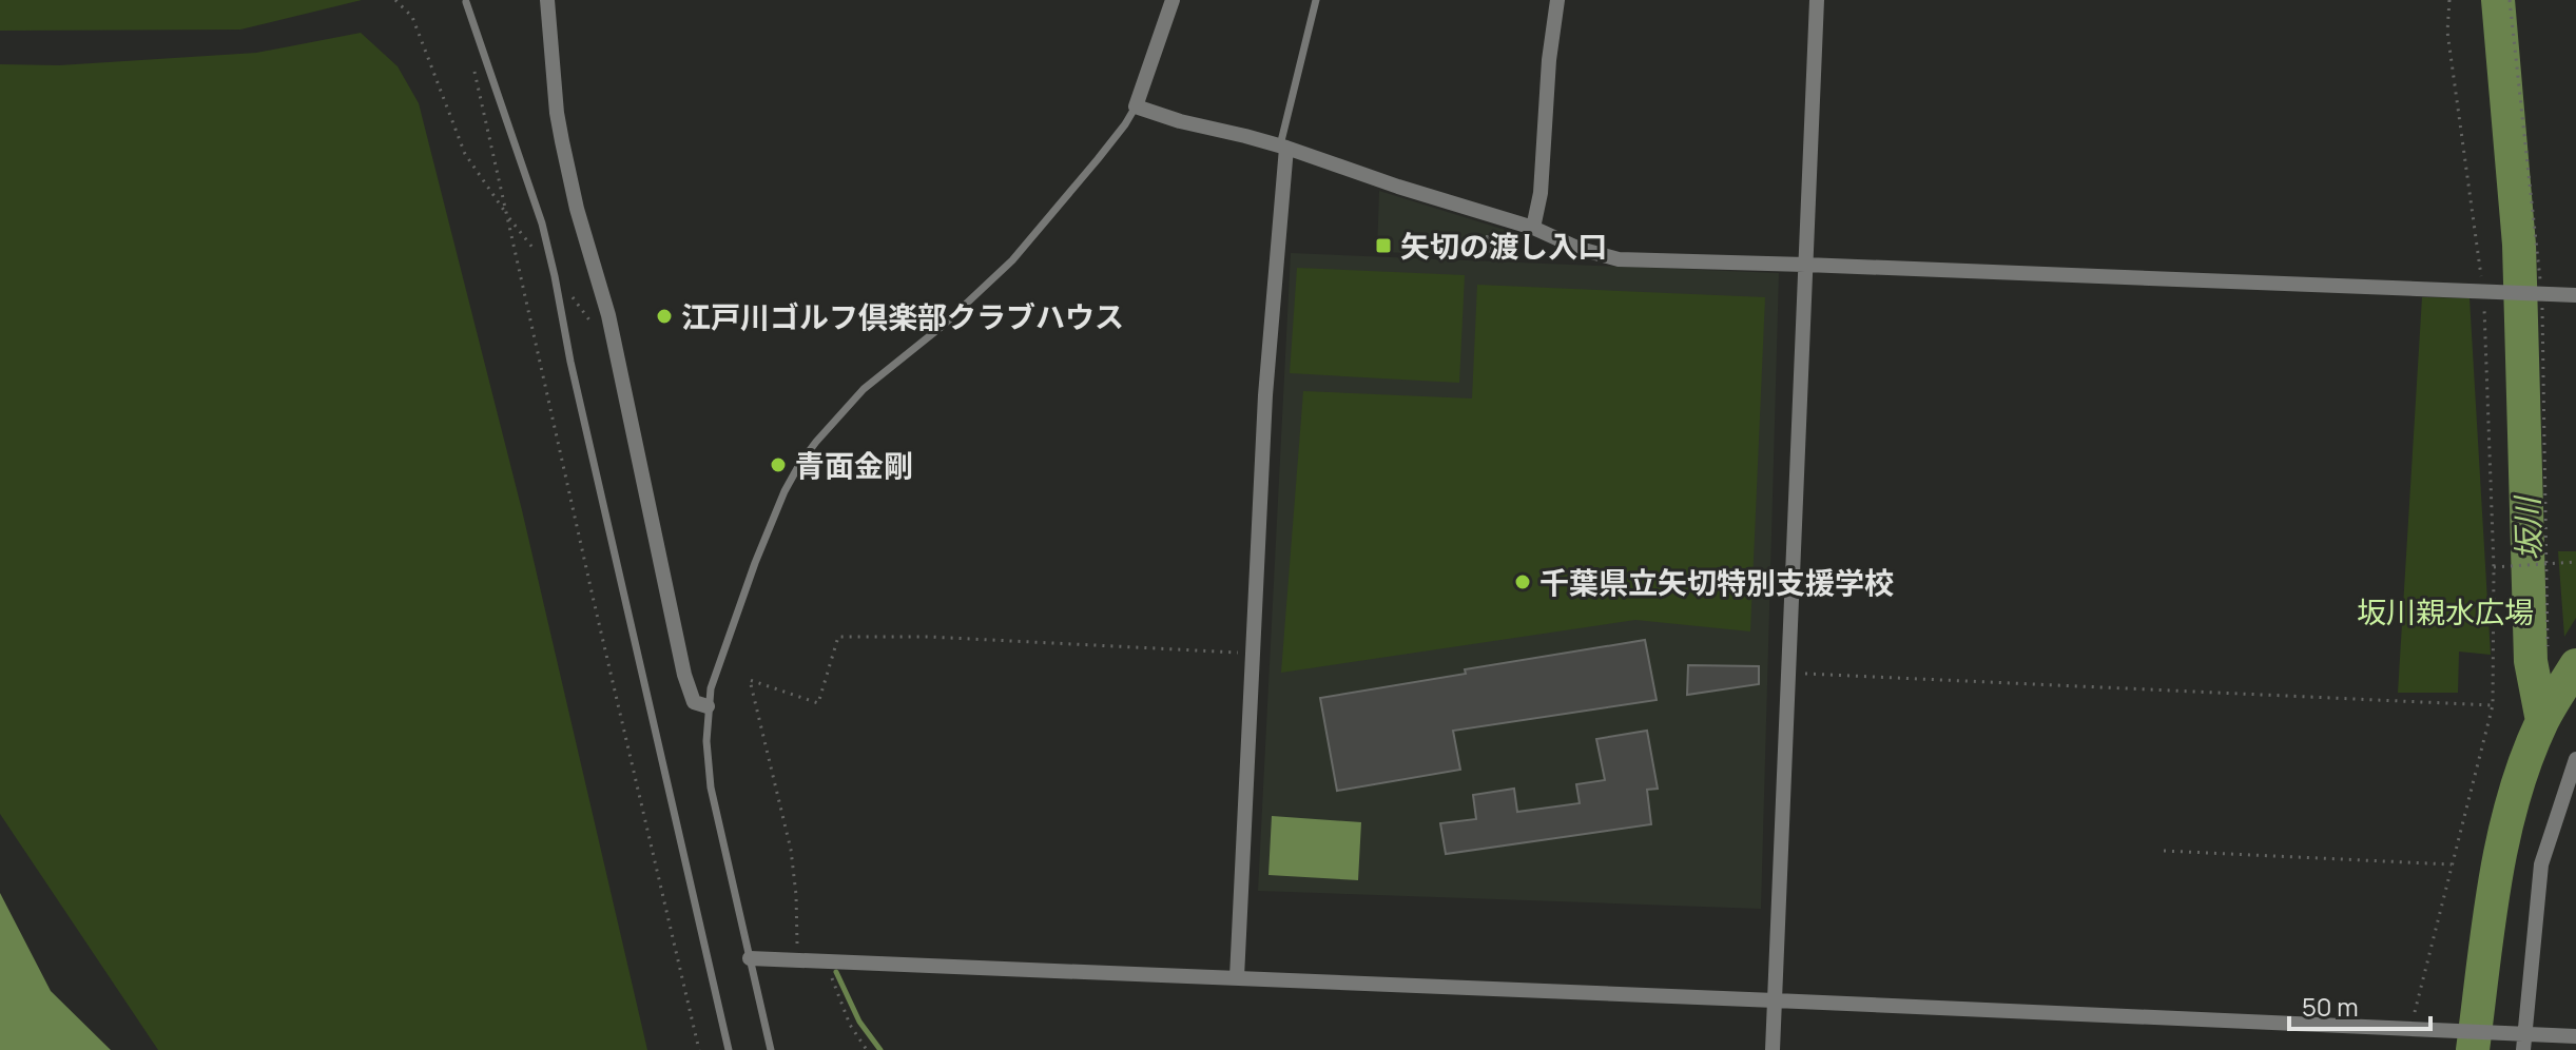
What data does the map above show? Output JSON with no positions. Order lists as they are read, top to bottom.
{
  "water": ["坂川"],
  "parks": ["坂川親水広場"],
  "places": {
    "transit": ["矢切の渡し入口"],
    "other": ["江戸川ゴルフ倶楽部クラブハウス", "青面金剛", "千葉県立矢切特別支援学校"]
  },
  "scale_bar": "50 m"
}
